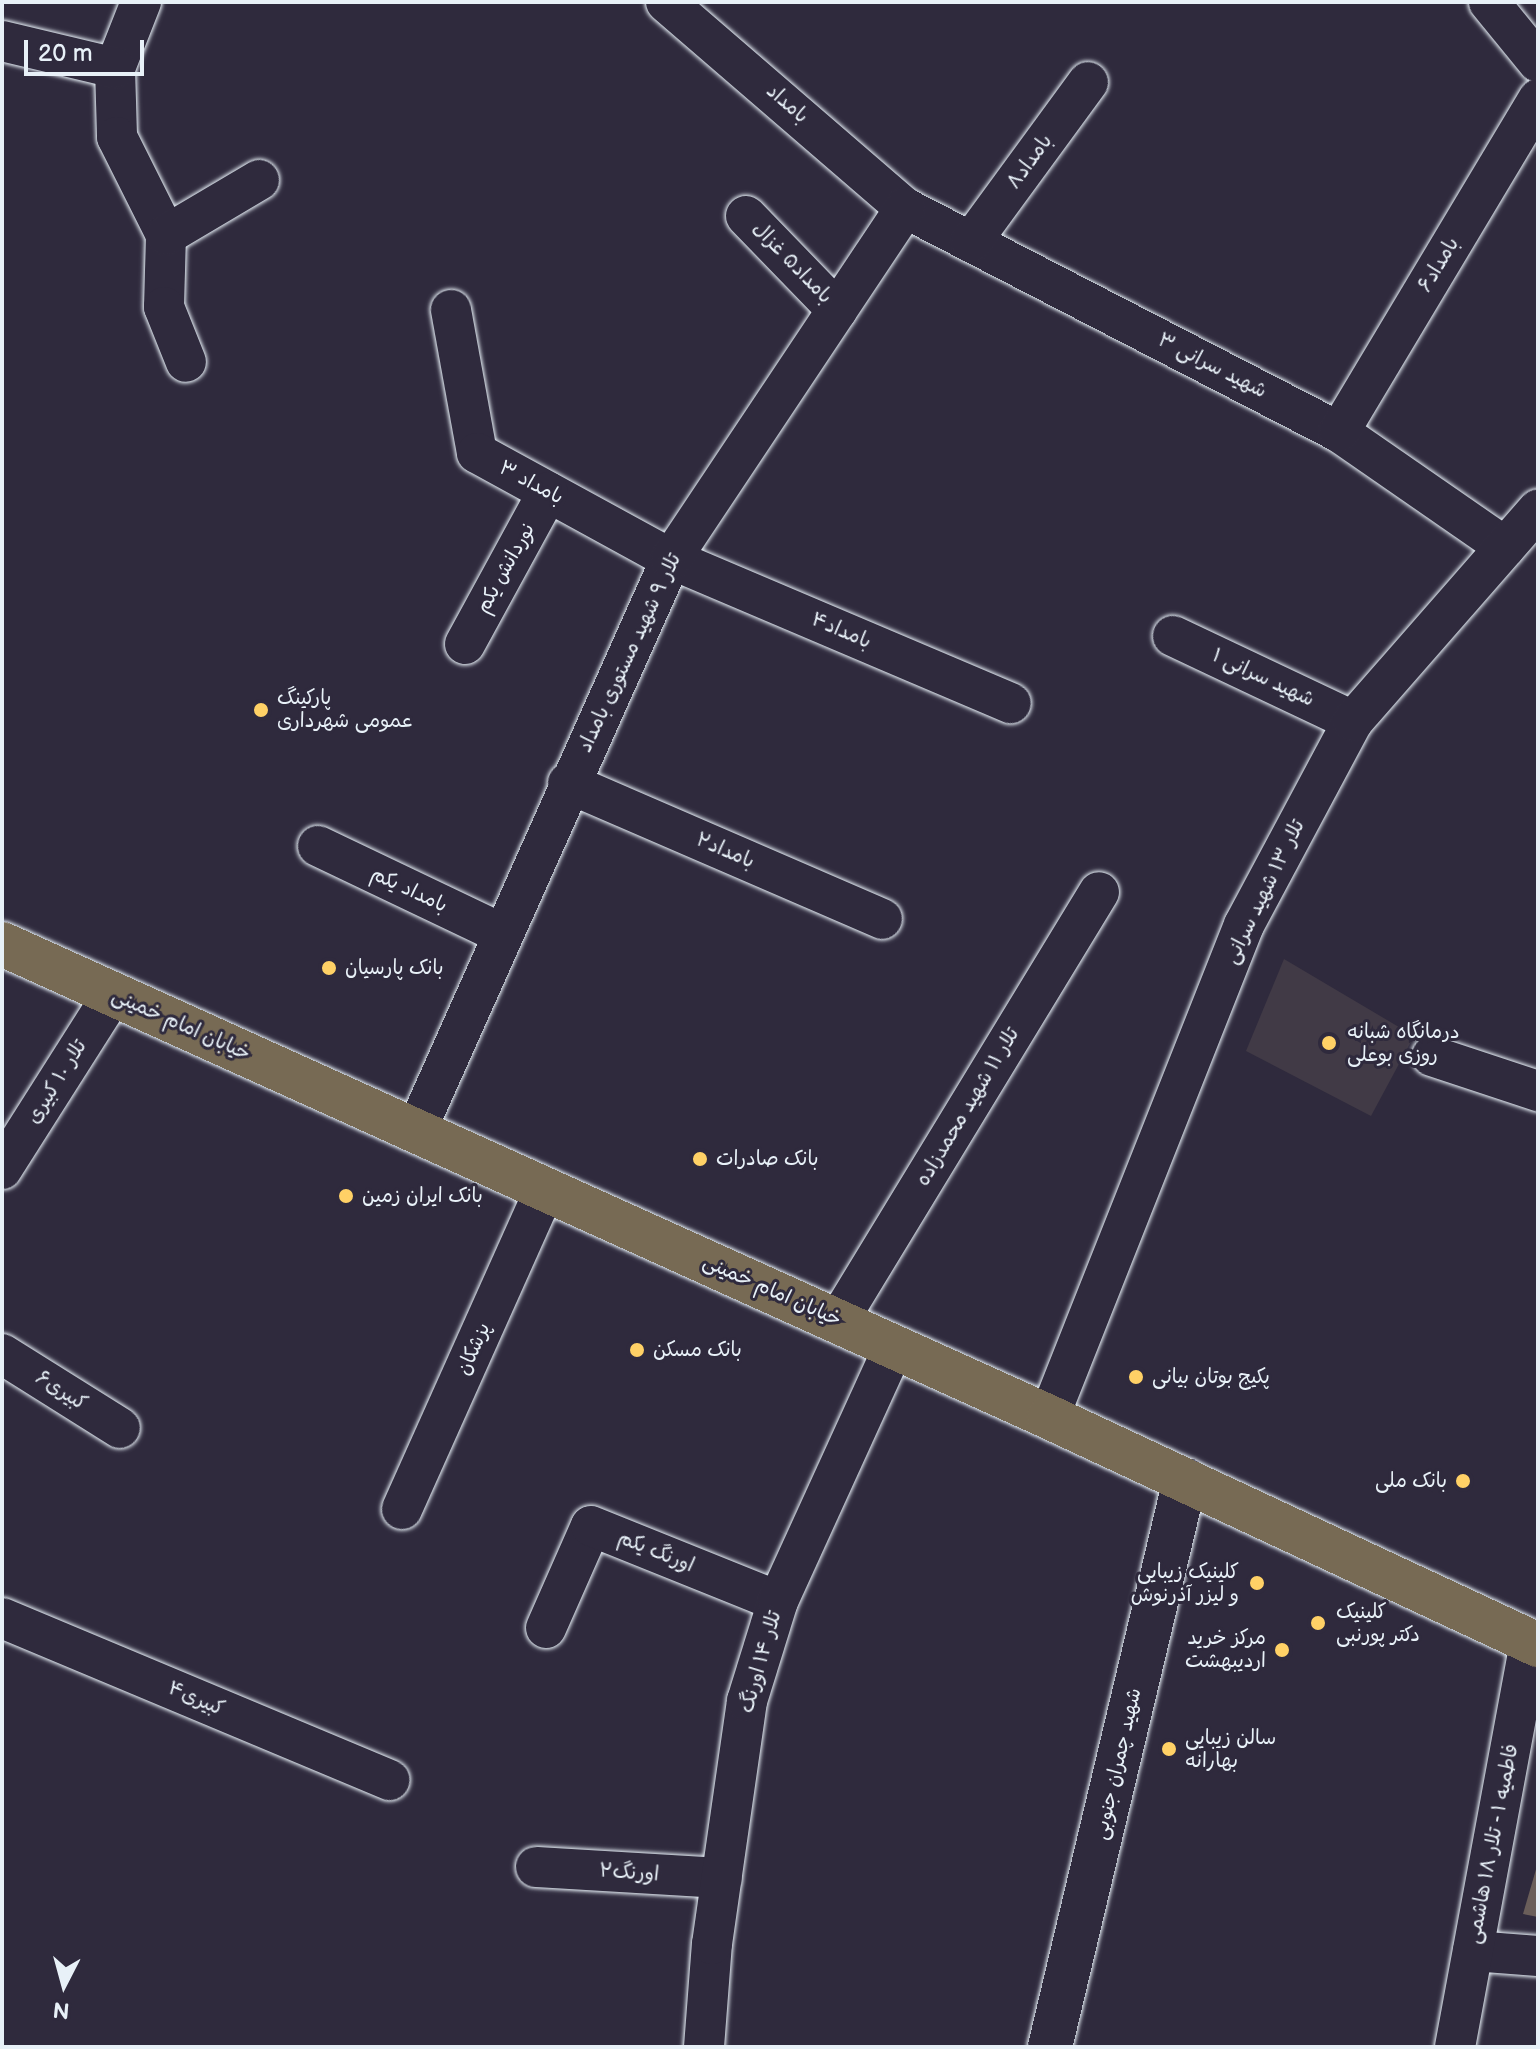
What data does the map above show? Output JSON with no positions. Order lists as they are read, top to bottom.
{
  "streets": {
    "main road": ["خیابان امام خمینی", "شهید چمران جنوبی"],
    "street": [
      "بامداد",
      "بامداد۸",
      "بامداد۵ غزال",
      "بامداد۶",
      "شهید سرانی ۳",
      "بامداد ۳",
      "نوردانش یکم",
      "بامداد۴",
      "تلار ۹ شهید مستوری بامداد",
      "شهید سرانی ۱",
      "بامداد۲",
      "بامداد یکم",
      "تلار ۱۳ شهید سرانی",
      "تلار ۱۰ کبیری",
      "تلار ۱۱ شهید محمدزاده",
      "پزشکان",
      "کبیری۶",
      "اورنگ یکم",
      "تلار ۱۴ اورنگ",
      "کبیری۴",
      "فاطمیه ۱ - تلار ۱۸ هاشمی",
      "اورنگ۲"
    ]
  },
  "crossings": [
    ["بامداد", "شهید سرانی ۳"],
    ["بامداد", "تلار ۹ شهید مستوری بامداد"],
    ["بامداد۸", "شهید سرانی ۳"],
    ["بامداد۵ غزال", "تلار ۹ شهید مستوری بامداد"],
    ["بامداد۶", "شهید سرانی ۳"],
    ["شهید سرانی ۳", "تلار ۹ شهید مستوری بامداد"],
    ["شهید سرانی ۳", "تلار ۱۳ شهید سرانی"],
    ["بامداد ۳", "نوردانش یکم"],
    ["بامداد ۳", "بامداد۴"],
    ["بامداد ۳", "تلار ۹ شهید مستوری بامداد"],
    ["بامداد۴", "تلار ۹ شهید مستوری بامداد"],
    ["تلار ۹ شهید مستوری بامداد", "بامداد۲"],
    ["تلار ۹ شهید مستوری بامداد", "بامداد یکم"],
    ["تلار ۹ شهید مستوری بامداد", "خیابان امام خمینی"],
    ["شهید سرانی ۱", "تلار ۱۳ شهید سرانی"],
    ["تلار ۱۳ شهید سرانی", "خیابان امام خمینی"],
    ["خیابان امام خمینی", "تلار ۱۰ کبیری"],
    ["خیابان امام خمینی", "تلار ۱۱ شهید محمدزاده"],
    ["خیابان امام خمینی", "پزشکان"],
    ["خیابان امام خمینی", "تلار ۱۴ اورنگ"],
    ["خیابان امام خمینی", "شهید چمران جنوبی"],
    ["خیابان امام خمینی", "فاطمیه ۱ - تلار ۱۸ هاشمی"],
    ["اورنگ یکم", "تلار ۱۴ اورنگ"],
    ["تلار ۱۴ اورنگ", "اورنگ۲"]
  ],
  "places": [
    "پارکینگ عمومی شهرداری",
    "بانک پارسیان",
    "درمانگاه شبانه روزی بوعلی",
    "بانک صادرات",
    "بانک ایران زمین",
    "بانک مسکن",
    "پکیج بوتان بیانی",
    "بانک ملی",
    "کلینیک زیبایی و لیزر آذرنوش",
    "کلینیک دکتر پورنبی",
    "مرکز خرید اردیبهشت",
    "سالن زیبایی بهارانه"
  ],
  "scale_bar": "20 m",
  "north": "bottom"
}
